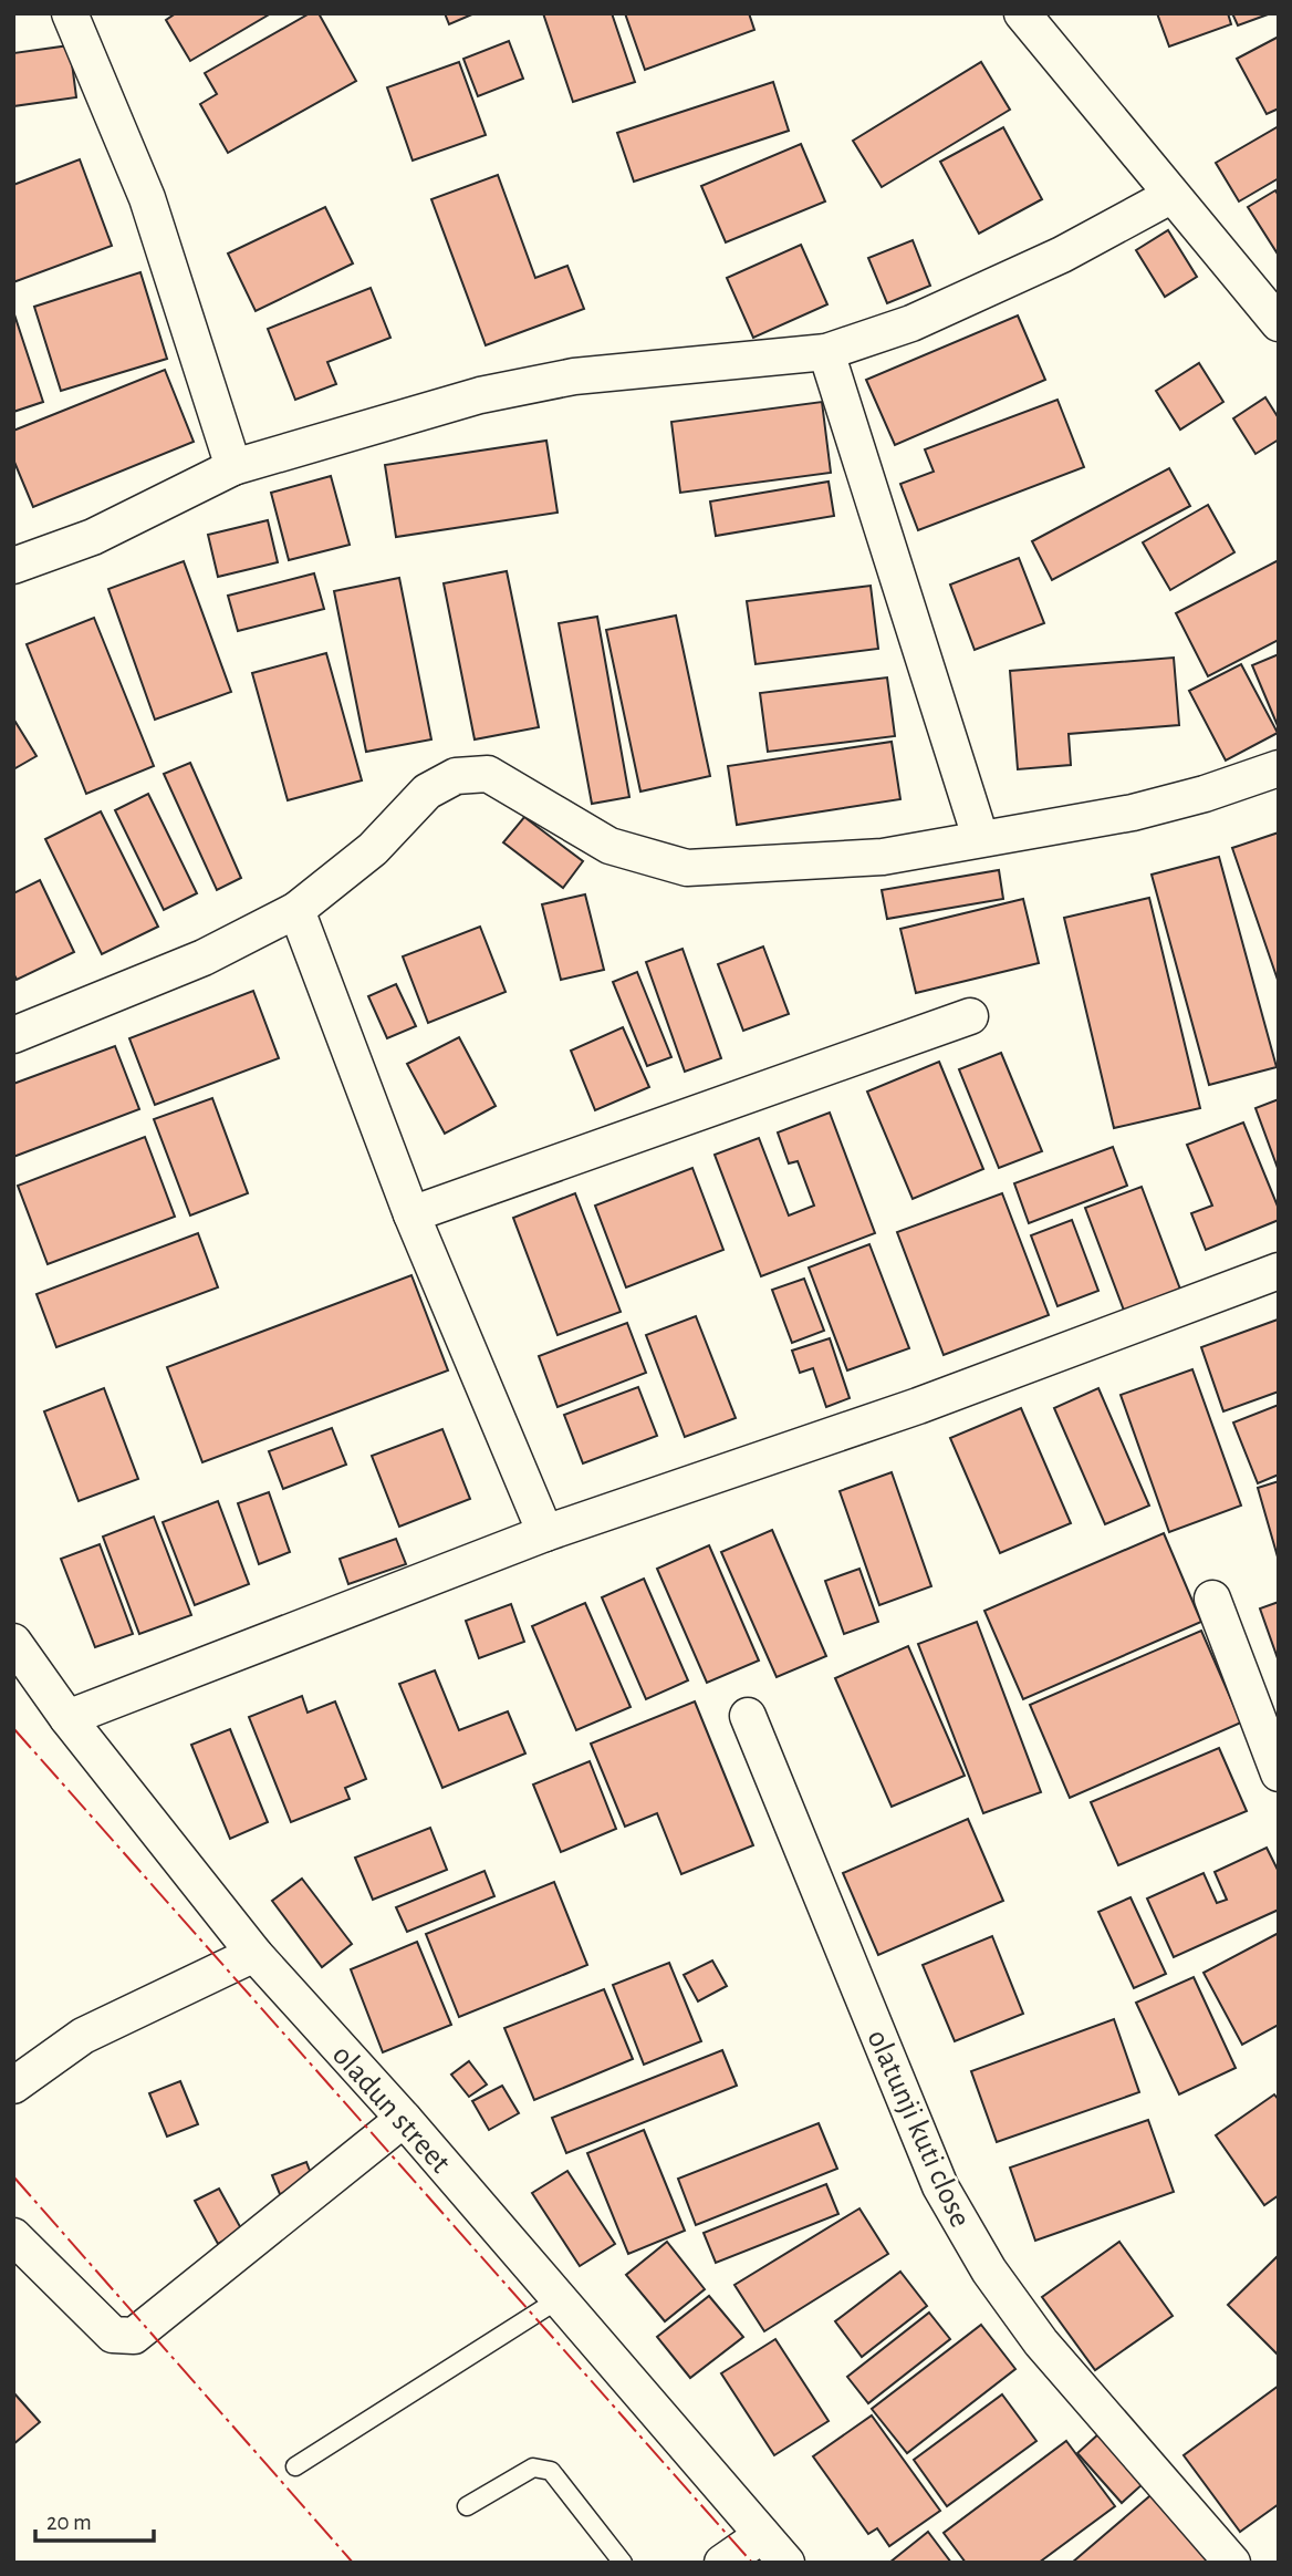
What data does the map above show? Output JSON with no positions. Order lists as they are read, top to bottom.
{
  "streets": {
    "street": ["oladun street", "olatunji kuti close"]
  },
  "scale_bar": "20 m"
}
